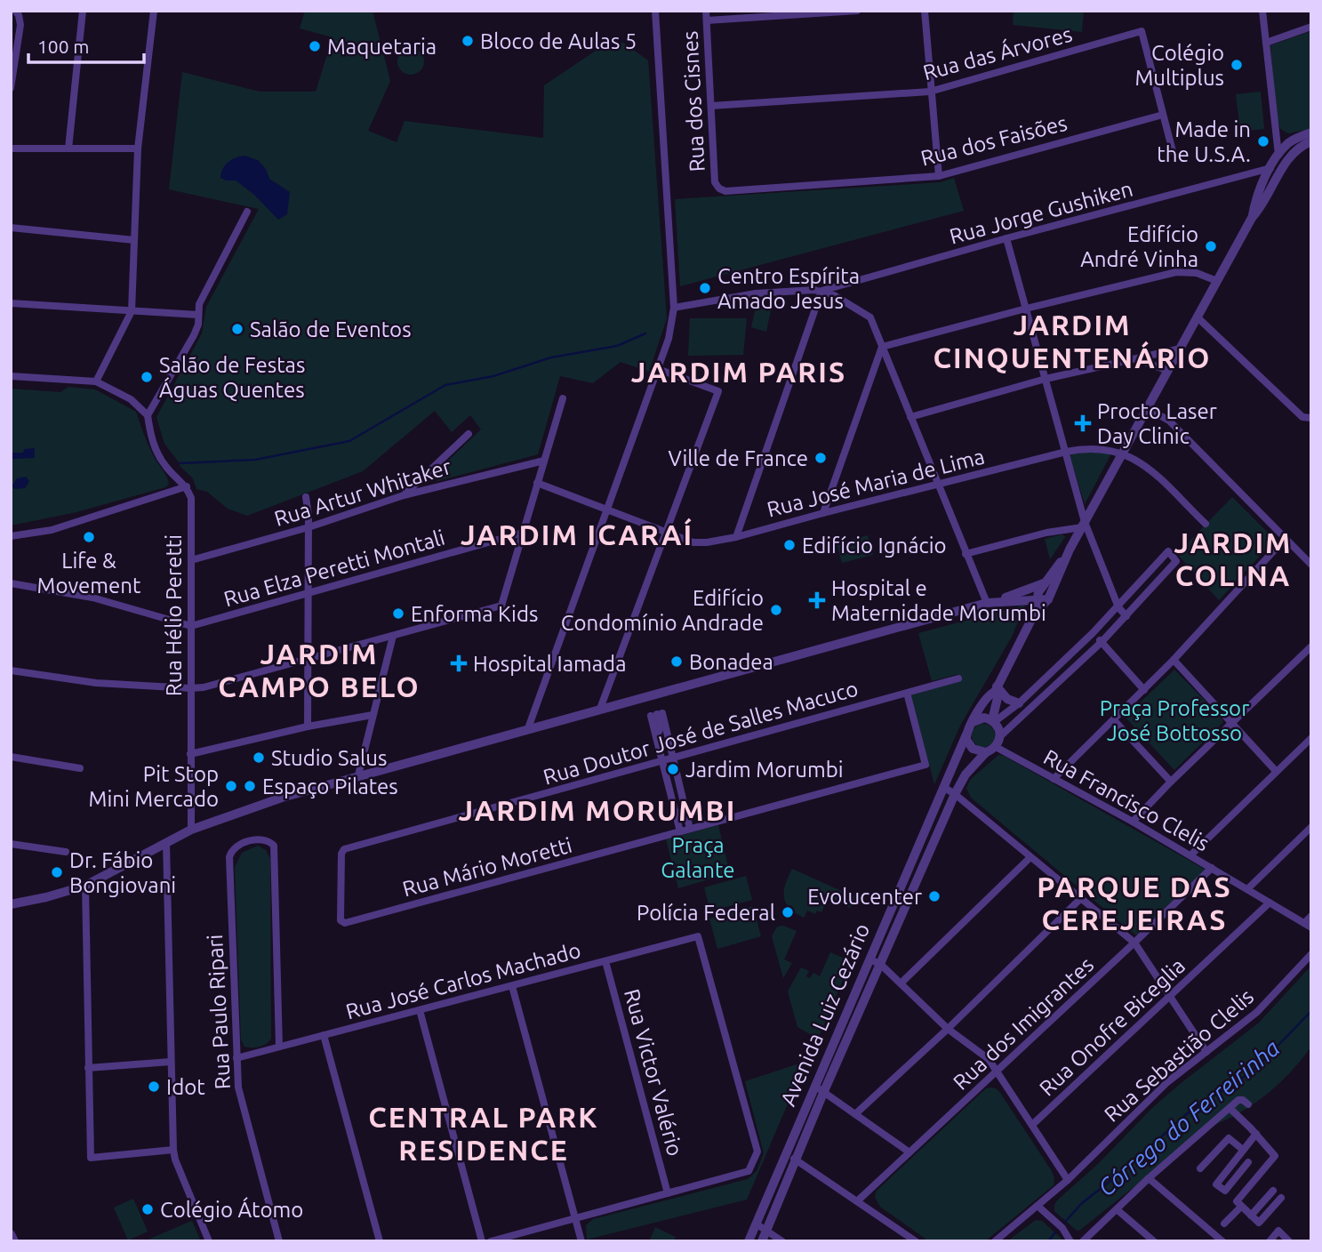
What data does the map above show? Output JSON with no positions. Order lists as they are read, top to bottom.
{
  "streets": {
    "street": [
      "Rua das Árvores",
      "Rua dos Cisnes",
      "Rua dos Faisões",
      "Rua Jorge Gushiken",
      "Rua José Maria de Lima",
      "Rua Artur Whitaker",
      "Rua Elza Peretti Montali",
      "Rua Hélio Peretti",
      "Rua Doutor José de Salles Macuco",
      "Rua Francisco Clelis",
      "Rua Mário Moretti",
      "Rua José Carlos Machado",
      "Rua Paulo Ripari",
      "Avenida Luiz Cezário",
      "Rua dos Imigrantes",
      "Rua Onofre Biceglia",
      "Rua Sebastião Clelis",
      "Rua Victor Valério"
    ]
  },
  "crossings": [
    ["Rua das Árvores", "Rua dos Cisnes"],
    ["Rua das Árvores", "Rua dos Faisões"],
    ["Rua dos Cisnes", "Rua dos Faisões"],
    ["Rua Artur Whitaker", "Rua Hélio Peretti"],
    ["Rua Elza Peretti Montali", "Rua Hélio Peretti"],
    ["Rua Doutor José de Salles Macuco", "Rua Mário Moretti"],
    ["Rua Francisco Clelis", "Avenida Luiz Cezário"],
    ["Rua Francisco Clelis", "Rua dos Imigrantes"],
    ["Rua Francisco Clelis", "Rua Onofre Biceglia"],
    ["Rua José Carlos Machado", "Rua Paulo Ripari"],
    ["Rua José Carlos Machado", "Rua Victor Valério"]
  ],
  "districts": [
    "JARDIM CINQUENTENÁRIO",
    "JARDIM PARIS",
    "JARDIM ICARAÍ",
    "JARDIM COLINA",
    "JARDIM CAMPO BELO",
    "JARDIM MORUMBI",
    "PARQUE DAS CEREJEIRAS",
    "CENTRAL PARK RESIDENCE"
  ],
  "water": ["Córrego do Ferreirinha"],
  "parks": ["Praça Professor José Bottosso", "Praça Galante"],
  "places": {
    "other": [
      "Bloco de Aulas 5",
      "Maquetaria",
      "Colégio Multiplus",
      "Made in the U.S.A.",
      "Edifício André Vinha",
      "Centro Espírita Amado Jesus",
      "Salão de Eventos",
      "Salão de Festas Águas Quentes",
      "Ville de France",
      "Life & Movement",
      "Edifício Ignácio",
      "Edifício Condomínio Andrade",
      "Enforma Kids",
      "Bonadea",
      "Studio Salus",
      "Jardim Morumbi",
      "Pit Stop Mini Mercado",
      "Espaço Pilates",
      "Dr. Fábio Bongiovani",
      "Evolucenter",
      "Polícia Federal",
      "Idot",
      "Colégio Átomo"
    ],
    "health": ["Procto Laser Day Clinic", "Hospital e Maternidade Morumbi", "Hospital Iamada"]
  },
  "scale_bar": "100 m"
}
